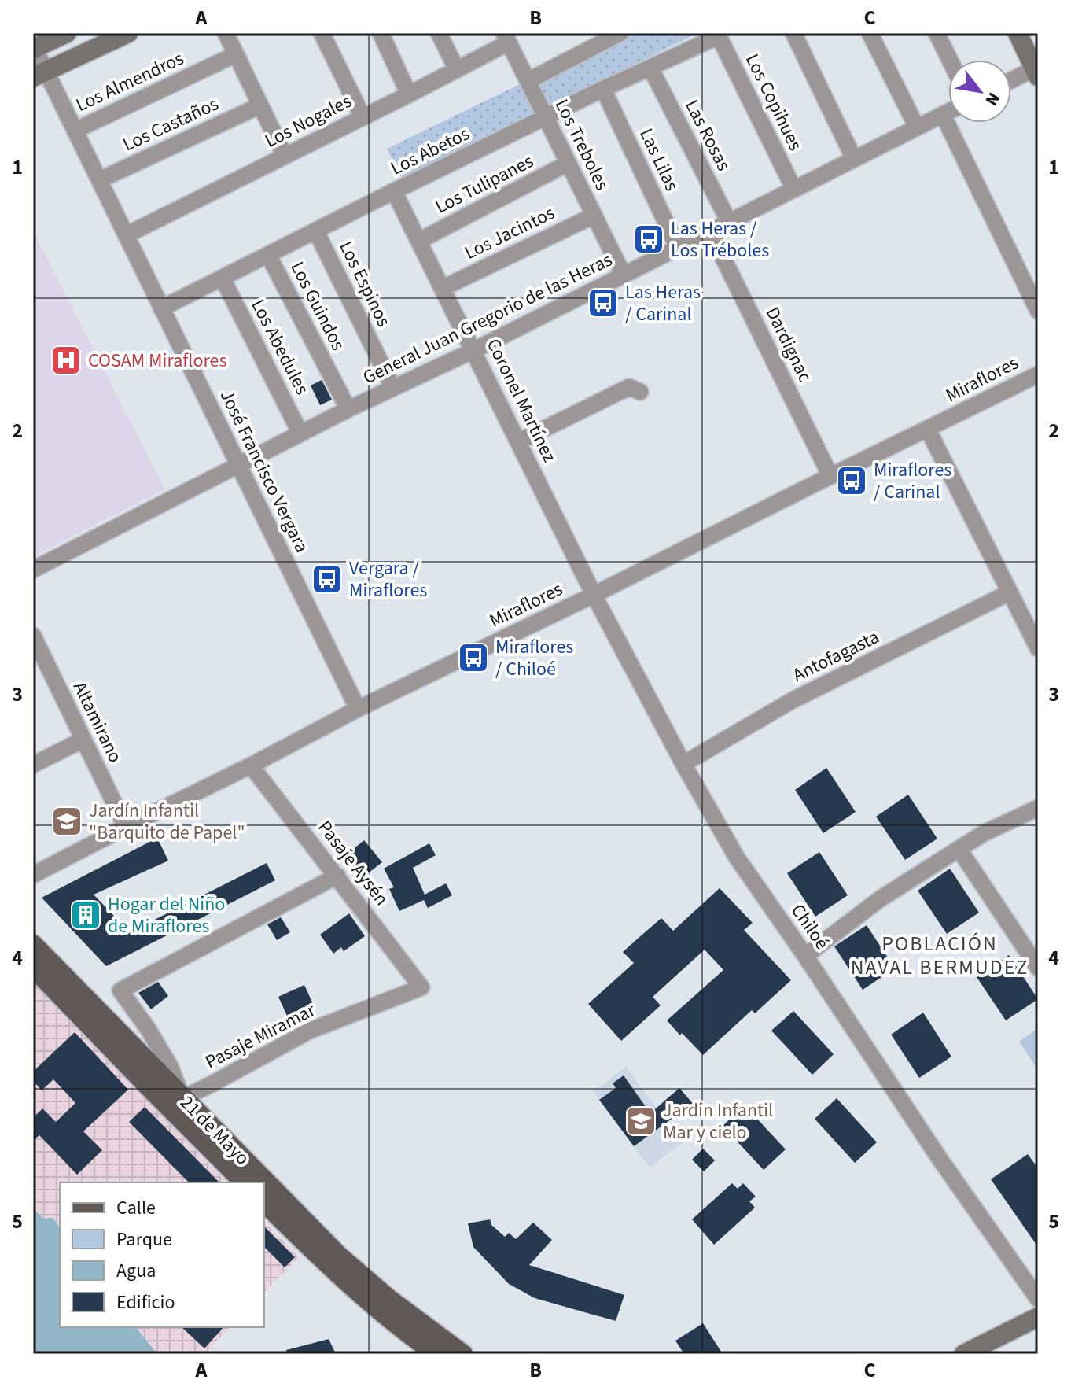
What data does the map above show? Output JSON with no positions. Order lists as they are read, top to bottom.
{
  "streets": {
    "main road": ["21 de Mayo"],
    "street": [
      "Los Almendros",
      "Los Copihues",
      "Los Nogales",
      "Los Castaños",
      "Las Rosas",
      "Los Treboles",
      "Los Abetos",
      "Las Lilas",
      "Los Tulipanes",
      "Los Jacintos",
      "Los Espinos",
      "Los Guindos",
      "General Juan Gregorio de las Heras",
      "Dardignac",
      "Los Abedules",
      "Miraflores",
      "Coronel Martínez",
      "José Francisco Vergara",
      "Antofagasta",
      "Altamirano",
      "Pasaje Aysén",
      "Chiloé",
      "Pasaje Miramar"
    ]
  },
  "crossings": [
    ["Los Almendros", "José Francisco Vergara"],
    ["Los Copihues", "Los Abetos"],
    ["Los Copihues", "General Juan Gregorio de las Heras"],
    ["Los Nogales", "Los Treboles"],
    ["Los Nogales", "José Francisco Vergara"],
    ["Los Castaños", "José Francisco Vergara"],
    ["Las Rosas", "Los Abetos"],
    ["Las Rosas", "General Juan Gregorio de las Heras"],
    ["Los Treboles", "Los Abetos"],
    ["Los Treboles", "Los Tulipanes"],
    ["Los Treboles", "Los Jacintos"],
    ["Los Treboles", "General Juan Gregorio de las Heras"],
    ["Los Abetos", "Las Lilas"],
    ["Los Abetos", "Los Espinos"],
    ["Los Abetos", "Los Guindos"],
    ["Los Abetos", "Los Abedules"],
    ["Los Abetos", "Coronel Martínez"],
    ["Los Abetos", "José Francisco Vergara"],
    ["Las Lilas", "General Juan Gregorio de las Heras"],
    ["Los Tulipanes", "Coronel Martínez"],
    ["Los Jacintos", "Coronel Martínez"],
    ["Los Espinos", "General Juan Gregorio de las Heras"],
    ["Los Guindos", "General Juan Gregorio de las Heras"],
    ["General Juan Gregorio de las Heras", "Dardignac"],
    ["General Juan Gregorio de las Heras", "Los Abedules"],
    ["General Juan Gregorio de las Heras", "Coronel Martínez"],
    ["General Juan Gregorio de las Heras", "José Francisco Vergara"],
    ["Dardignac", "Miraflores"],
    ["Miraflores", "Coronel Martínez"],
    ["Miraflores", "José Francisco Vergara"],
    ["Miraflores", "Altamirano"],
    ["Miraflores", "Pasaje Aysén"],
    ["Miraflores", "Chiloé"],
    ["Coronel Martínez", "Chiloé"],
    ["Antofagasta", "Chiloé"],
    ["Pasaje Aysén", "Pasaje Miramar"],
    ["Pasaje Miramar", "21 de Mayo"]
  ],
  "districts": ["POBLACIÓN NAVAL BERMUDEZ"],
  "places": {
    "bus stop": [
      "Las Heras / Los Tréboles",
      "Las Heras / Carinal",
      "Miraflores / Carinal",
      "Vergara / Miraflores",
      "Miraflores / Chiloé"
    ],
    "hospital": ["COSAM Miraflores"],
    "school or university": ["Jardín Infantil \"Barquito de Papel\"", "Jardin Infantil Mar y cielo"],
    "building": ["Hogar del Niño de Miraflores"]
  },
  "legend": [
    "Calle",
    "Parque",
    "Agua",
    "Edificio"
  ],
  "north": "bottom right",
  "grid": {
    "columns": ["A", "B", "C"],
    "rows": [
      "1",
      "2",
      "3",
      "4",
      "5"
    ]
  }
}
